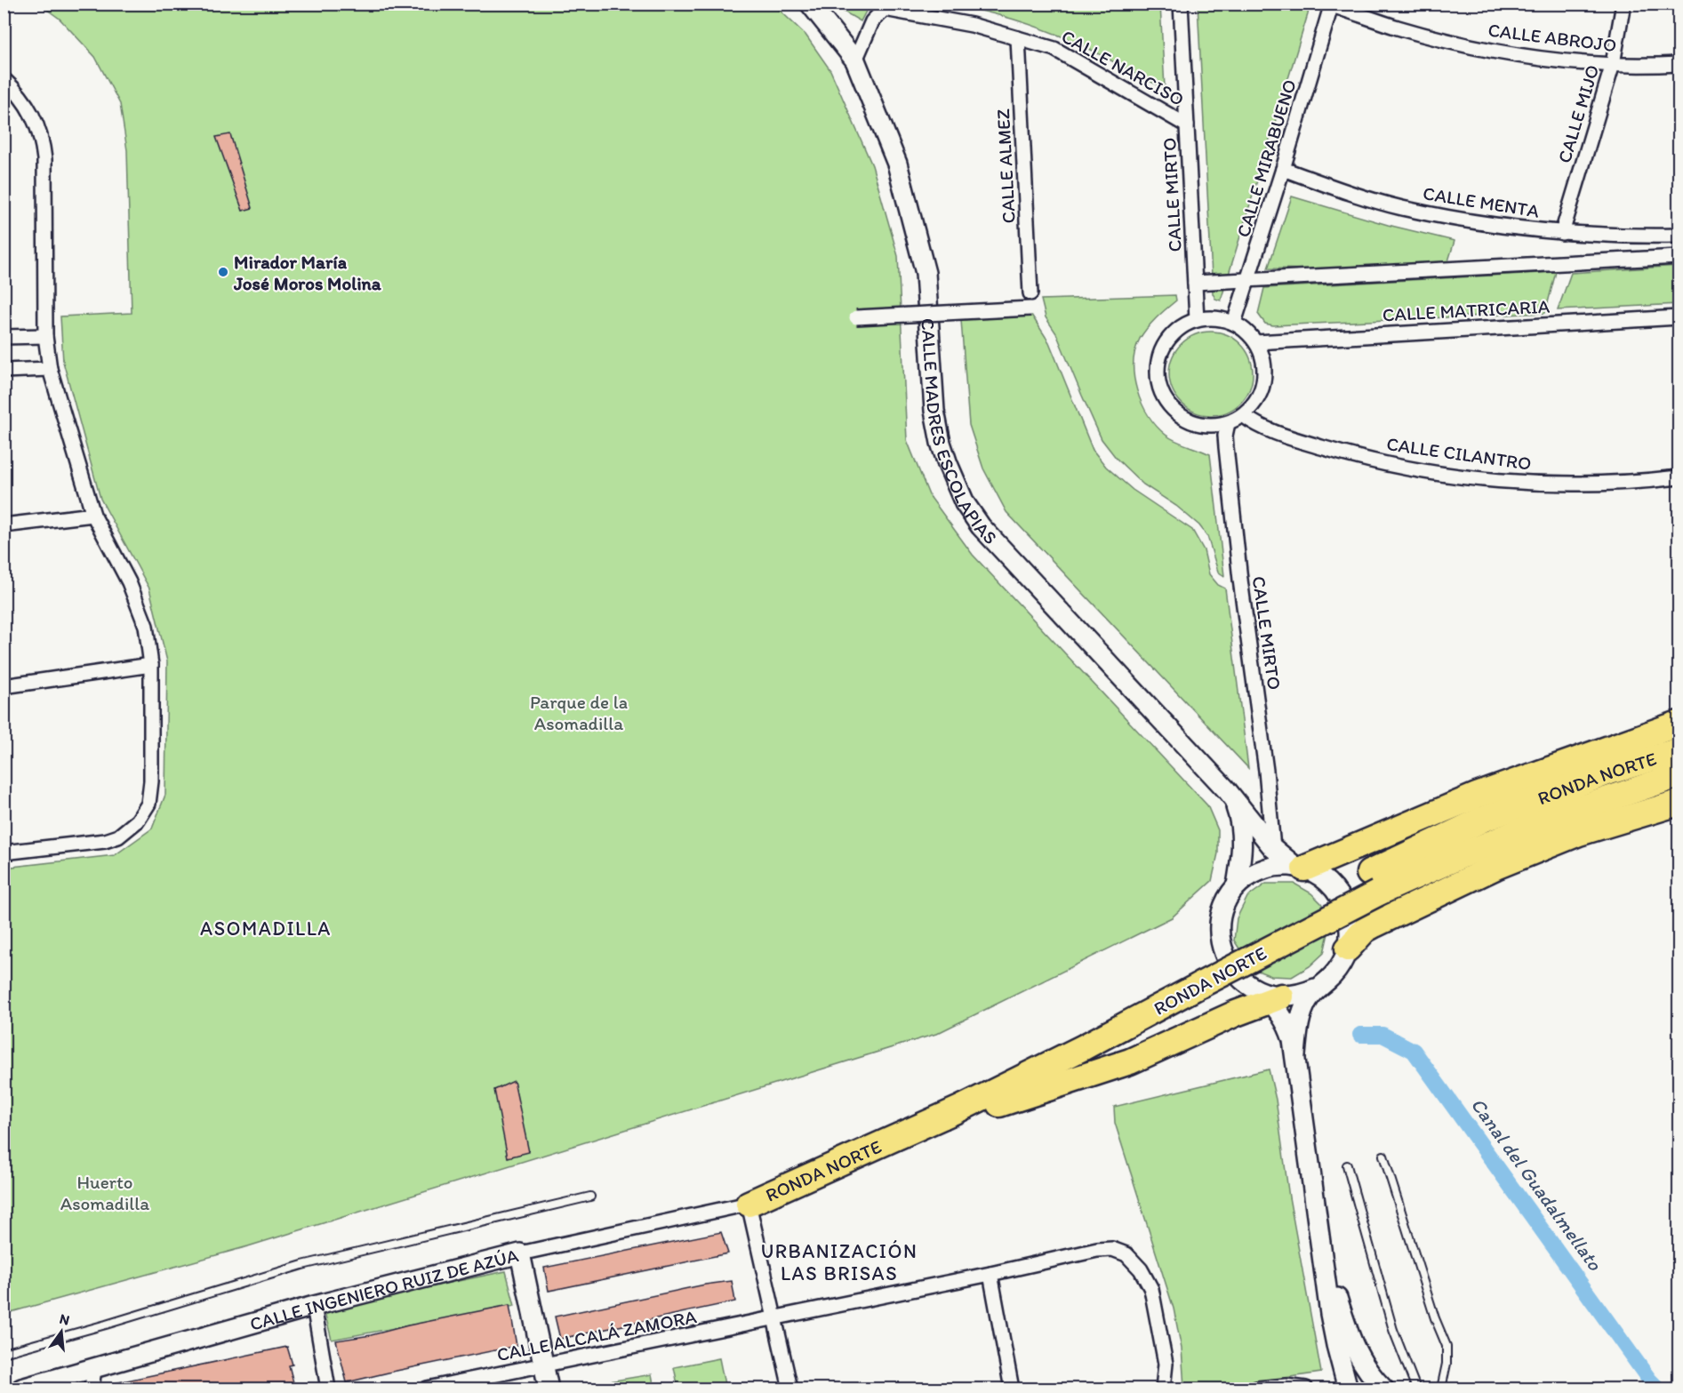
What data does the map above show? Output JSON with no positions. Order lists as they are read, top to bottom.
{
  "streets": {
    "highway": ["RONDA NORTE"],
    "street": [
      "CALLE ABROJO",
      "CALLE NARCISO",
      "CALLE MIJO",
      "CALLE MIRABUENO",
      "CALLE ALMEZ",
      "CALLE MIRTO",
      "CALLE MENTA",
      "CALLE MATRICARIA",
      "CALLE MADRES ESCOLAPIAS",
      "CALLE CILANTRO",
      "CALLE INGENIERO RUIZ DE AZÚA",
      "CALLE ALCALÁ ZAMORA"
    ]
  },
  "crossings": [
    ["CALLE ABROJO", "CALLE MIJO"],
    ["CALLE ABROJO", "CALLE MIRABUENO"],
    ["CALLE NARCISO", "CALLE ALMEZ"],
    ["CALLE NARCISO", "CALLE MIRTO"],
    ["CALLE MIJO", "CALLE MENTA"],
    ["CALLE MIRABUENO", "CALLE MIRTO"],
    ["CALLE MIRABUENO", "CALLE MENTA"],
    ["CALLE MIRABUENO", "CALLE MATRICARIA"],
    ["CALLE MIRABUENO", "CALLE CILANTRO"],
    ["CALLE MIRTO", "CALLE MATRICARIA"],
    ["CALLE MIRTO", "CALLE MADRES ESCOLAPIAS"],
    ["CALLE MIRTO", "CALLE CILANTRO"],
    ["CALLE MATRICARIA", "CALLE CILANTRO"],
    ["RONDA NORTE", "CALLE INGENIERO RUIZ DE AZÚA"]
  ],
  "districts": ["ASOMADILLA", "URBANIZACIÓN LAS BRISAS"],
  "water": ["Canal del Guadalmellato"],
  "parks": ["Parque de la Asomadilla", "Huerto Asomadilla"],
  "places": ["Mirador María José Moros Molina"],
  "north": "top"
}
